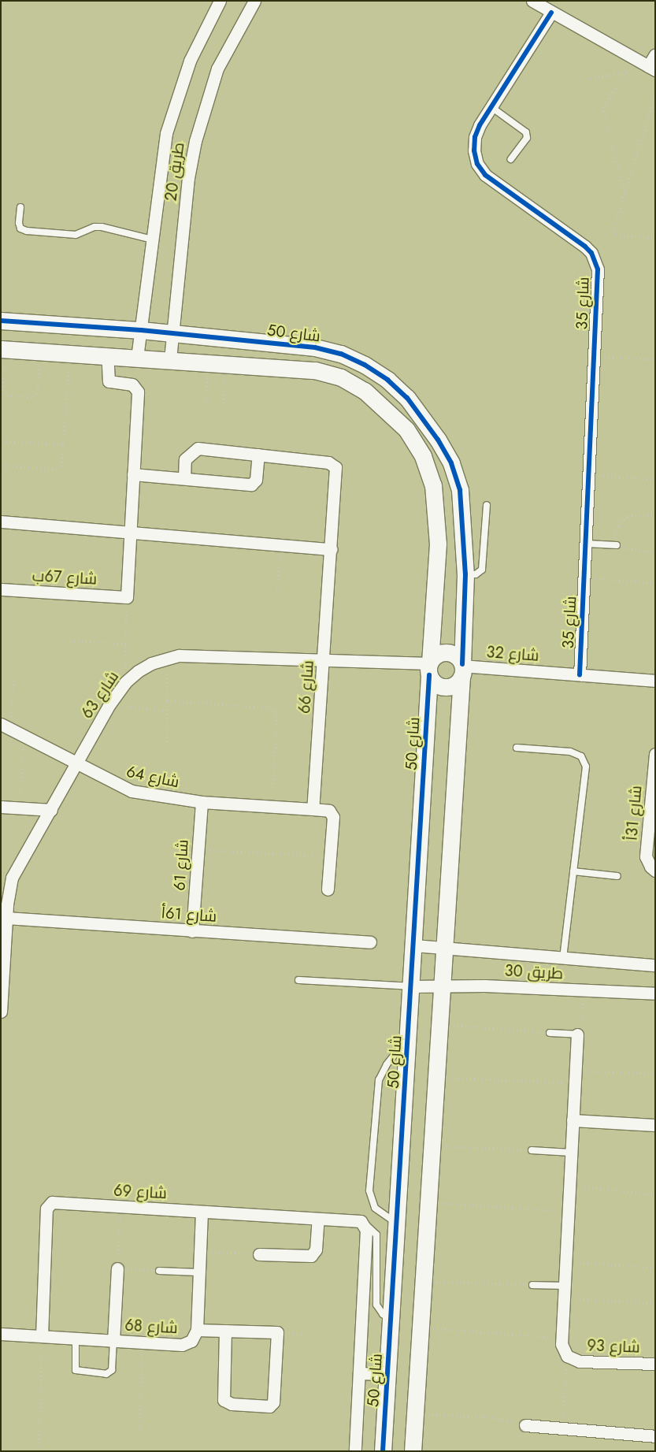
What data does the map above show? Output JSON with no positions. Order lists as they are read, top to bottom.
{
  "streets": {
    "street": [
      "طريق 20",
      "شارع 35",
      "شارع 50",
      "شارع 67ب",
      "شارع 32",
      "شارع 66",
      "شارع 63",
      "شارع 64",
      "شارع 31أ",
      "شارع 61",
      "شارع 61أ",
      "طريق 30",
      "شارع 69",
      "شارع 68",
      "شارع 93"
    ]
  },
  "crossings": [
    ["طريق 20", "شارع 50"],
    ["شارع 35", "شارع 32"],
    ["شارع 50", "شارع 32"],
    ["شارع 50", "شارع 63"],
    ["شارع 50", "طريق 30"],
    ["شارع 32", "شارع 63"],
    ["شارع 66", "شارع 63"],
    ["شارع 66", "شارع 64"],
    ["شارع 63", "شارع 64"],
    ["شارع 63", "شارع 61أ"],
    ["شارع 64", "شارع 61"],
    ["شارع 61", "شارع 61أ"],
    ["شارع 69", "شارع 68"]
  ]
}
